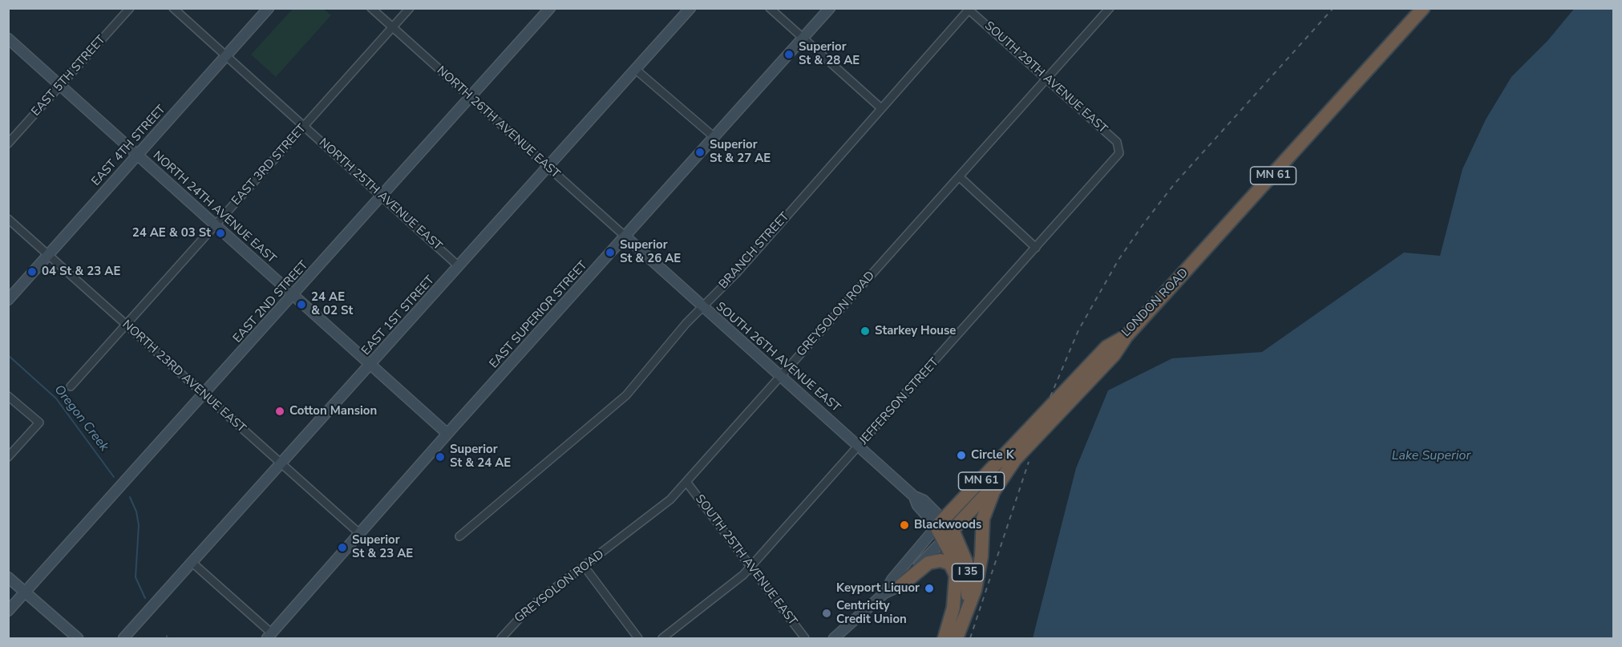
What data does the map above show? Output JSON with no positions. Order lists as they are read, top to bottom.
{
  "streets": {
    "highway": ["MN 61", "LONDON ROAD", "I 35"],
    "street": [
      "EAST 5TH STREET",
      "SOUTH 29TH AVENUE EAST",
      "NORTH 26TH AVENUE EAST",
      "EAST 4TH STREET",
      "EAST 3RD STREET",
      "NORTH 25TH AVENUE EAST",
      "NORTH 24TH AVENUE EAST",
      "BRANCH STREET",
      "EAST 2ND STREET",
      "GREYSOLON ROAD",
      "EAST SUPERIOR STREET",
      "EAST 1ST STREET",
      "SOUTH 26TH AVENUE EAST",
      "NORTH 23RD AVENUE EAST",
      "JEFFERSON STREET",
      "SOUTH 25TH AVENUE EAST"
    ]
  },
  "crossings": [
    ["EAST 5TH STREET", "NORTH 24TH AVENUE EAST"],
    ["SOUTH 29TH AVENUE EAST", "BRANCH STREET"],
    ["SOUTH 29TH AVENUE EAST", "GREYSOLON ROAD"],
    ["SOUTH 29TH AVENUE EAST", "JEFFERSON STREET"],
    ["NORTH 26TH AVENUE EAST", "EAST 3RD STREET"],
    ["NORTH 26TH AVENUE EAST", "EAST 2ND STREET"],
    ["NORTH 26TH AVENUE EAST", "EAST SUPERIOR STREET"],
    ["NORTH 26TH AVENUE EAST", "EAST 1ST STREET"],
    ["NORTH 26TH AVENUE EAST", "SOUTH 26TH AVENUE EAST"],
    ["EAST 4TH STREET", "NORTH 25TH AVENUE EAST"],
    ["EAST 4TH STREET", "NORTH 24TH AVENUE EAST"],
    ["EAST 4TH STREET", "NORTH 23RD AVENUE EAST"],
    ["EAST 3RD STREET", "NORTH 25TH AVENUE EAST"],
    ["EAST 3RD STREET", "NORTH 24TH AVENUE EAST"],
    ["EAST 3RD STREET", "NORTH 23RD AVENUE EAST"],
    ["MN 61", "LONDON ROAD"],
    ["NORTH 25TH AVENUE EAST", "EAST 2ND STREET"],
    ["NORTH 25TH AVENUE EAST", "EAST 1ST STREET"],
    ["NORTH 24TH AVENUE EAST", "EAST 2ND STREET"],
    ["NORTH 24TH AVENUE EAST", "EAST SUPERIOR STREET"],
    ["NORTH 24TH AVENUE EAST", "EAST 1ST STREET"],
    ["BRANCH STREET", "SOUTH 26TH AVENUE EAST"],
    ["EAST 2ND STREET", "NORTH 23RD AVENUE EAST"],
    ["LONDON ROAD", "SOUTH 26TH AVENUE EAST"],
    ["LONDON ROAD", "I 35"],
    ["GREYSOLON ROAD", "SOUTH 26TH AVENUE EAST"],
    ["GREYSOLON ROAD", "SOUTH 25TH AVENUE EAST"],
    ["EAST SUPERIOR STREET", "SOUTH 26TH AVENUE EAST"],
    ["EAST SUPERIOR STREET", "NORTH 23RD AVENUE EAST"],
    ["EAST 1ST STREET", "NORTH 23RD AVENUE EAST"],
    ["SOUTH 26TH AVENUE EAST", "JEFFERSON STREET"],
    ["JEFFERSON STREET", "SOUTH 25TH AVENUE EAST"]
  ],
  "water": ["Oregon Creek", "Lake Superior"],
  "places": [
    "Superior St & 28 AE",
    "Superior St & 27 AE",
    "24 AE & 03 St",
    "Superior St & 26 AE",
    "04 St & 23 AE",
    "24 AE & 02 St",
    "Starkey House",
    "Cotton Mansion",
    "Circle K",
    "Superior St & 24 AE",
    "Blackwoods",
    "Superior St & 23 AE",
    "Keyport Liquor",
    "Centricity Credit Union"
  ]
}
